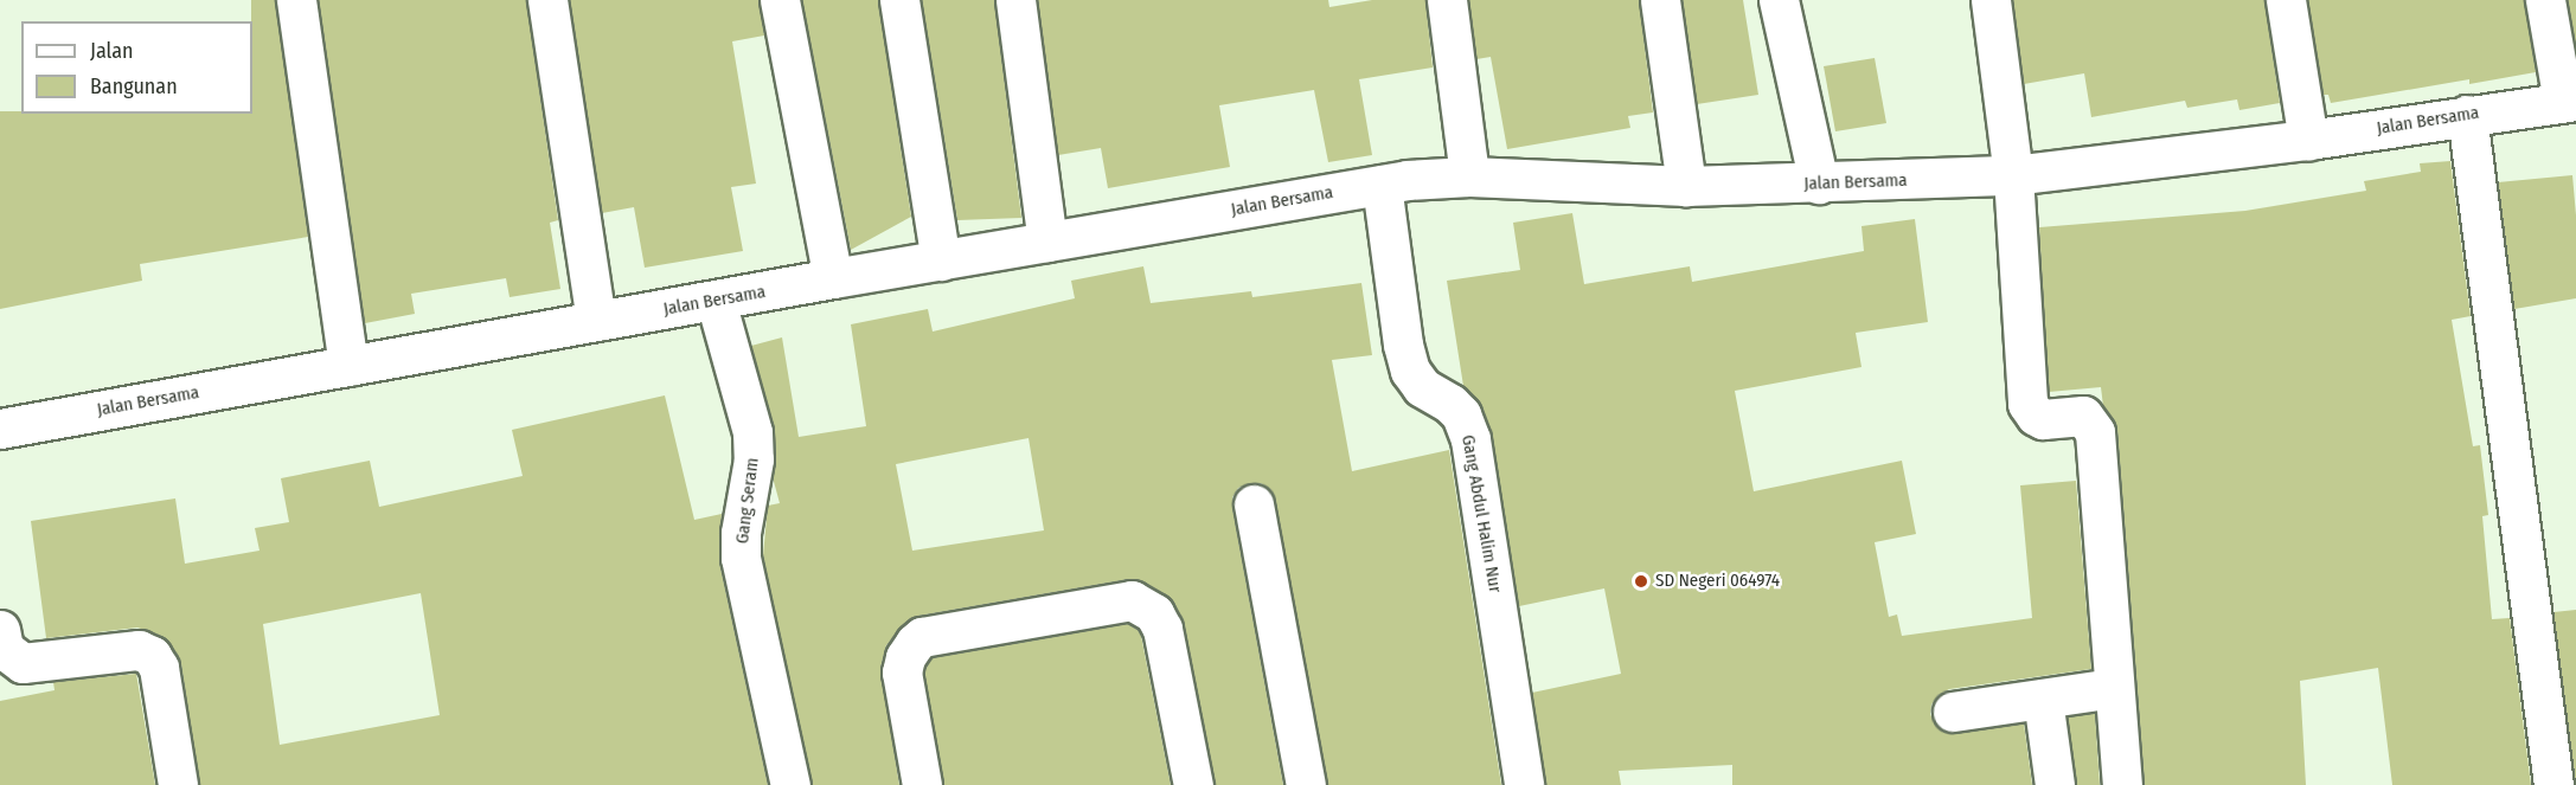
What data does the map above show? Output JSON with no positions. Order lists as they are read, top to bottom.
{
  "streets": {
    "street": ["Jalan Bersama", "Gang Seram", "Gang Abdul Halim Nur"]
  },
  "crossings": [
    ["Jalan Bersama", "Gang Seram"],
    ["Jalan Bersama", "Gang Abdul Halim Nur"]
  ],
  "places": ["SD Negeri 064974"],
  "legend": ["Jalan", "Bangunan"]
}
